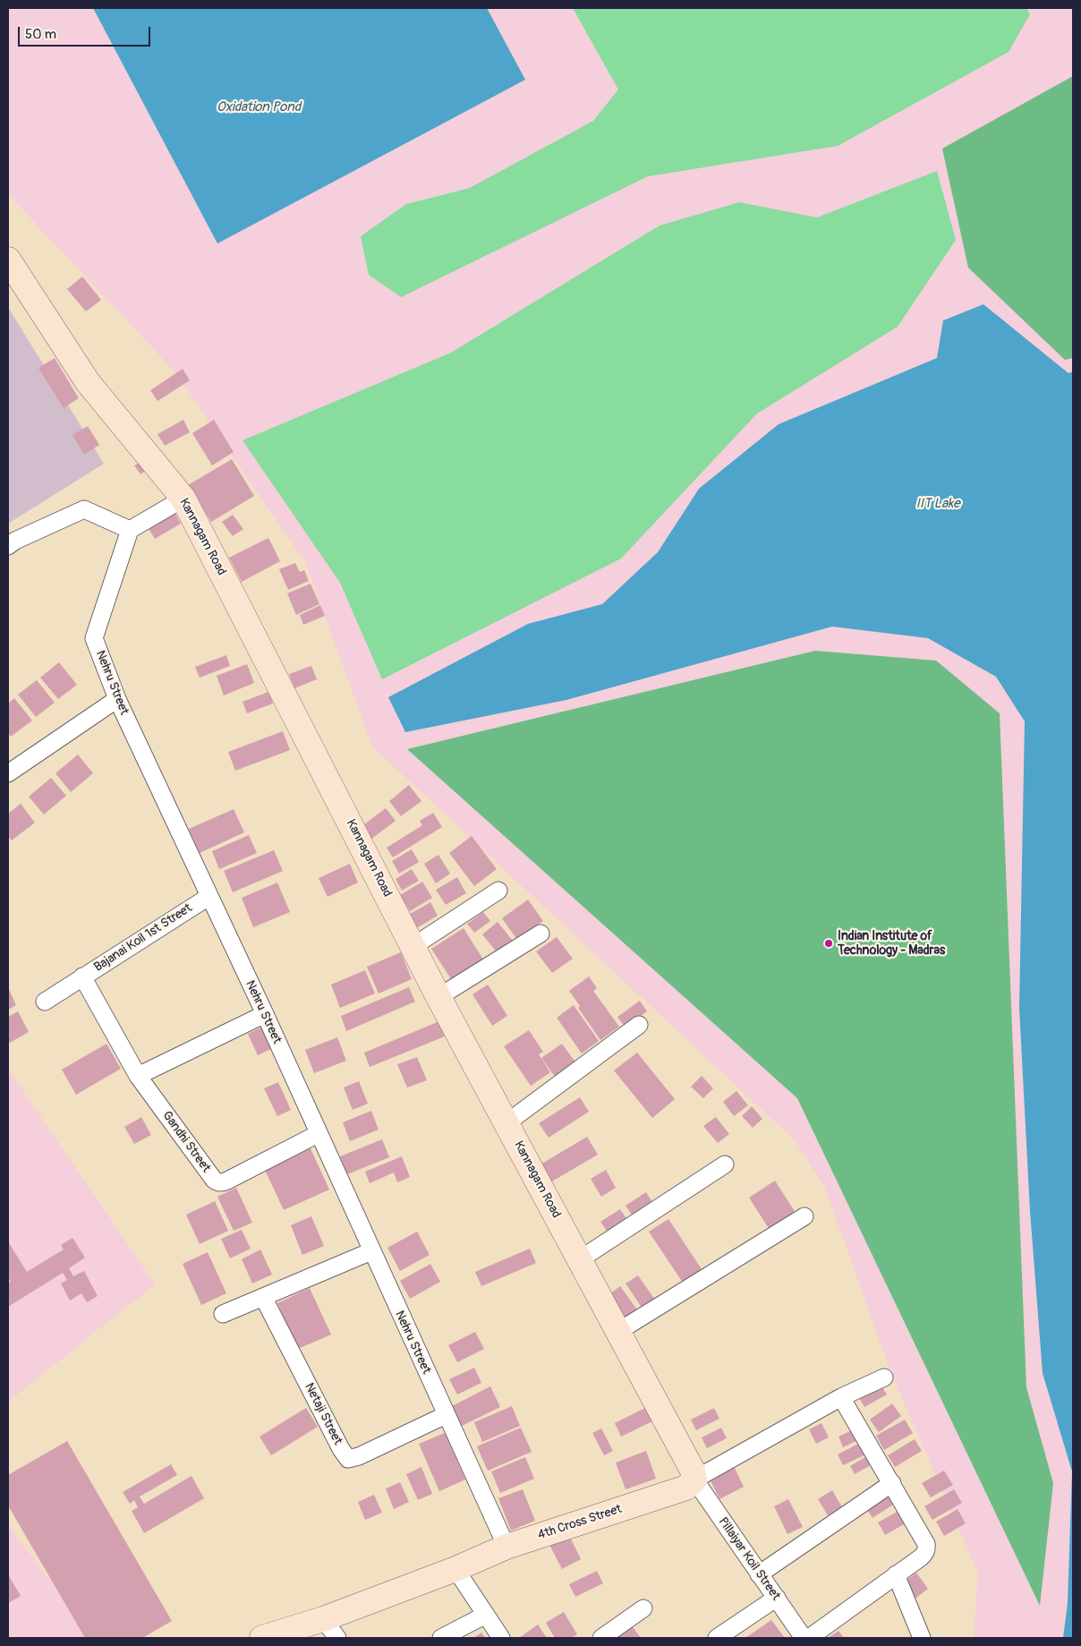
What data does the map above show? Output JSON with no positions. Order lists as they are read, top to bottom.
{
  "streets": {
    "street": [
      "Kannagam Road",
      "Nehru Street",
      "Bajanai Koil 1st Street",
      "Gandhi Street",
      "Netaji Street",
      "4th Cross Street",
      "Pillaiyar Koil Street"
    ]
  },
  "crossings": [
    ["Kannagam Road", "4th Cross Street"],
    ["Kannagam Road", "Pillaiyar Koil Street"],
    ["Nehru Street", "Bajanai Koil 1st Street"],
    ["Nehru Street", "Gandhi Street"],
    ["Nehru Street", "Netaji Street"],
    ["Nehru Street", "4th Cross Street"],
    ["Bajanai Koil 1st Street", "Gandhi Street"],
    ["4th Cross Street", "Pillaiyar Koil Street"]
  ],
  "water": ["Oxidation Pond", "IIT Lake"],
  "places": ["Indian Institute of Technology - Madras"],
  "scale_bar": "50 m"
}
